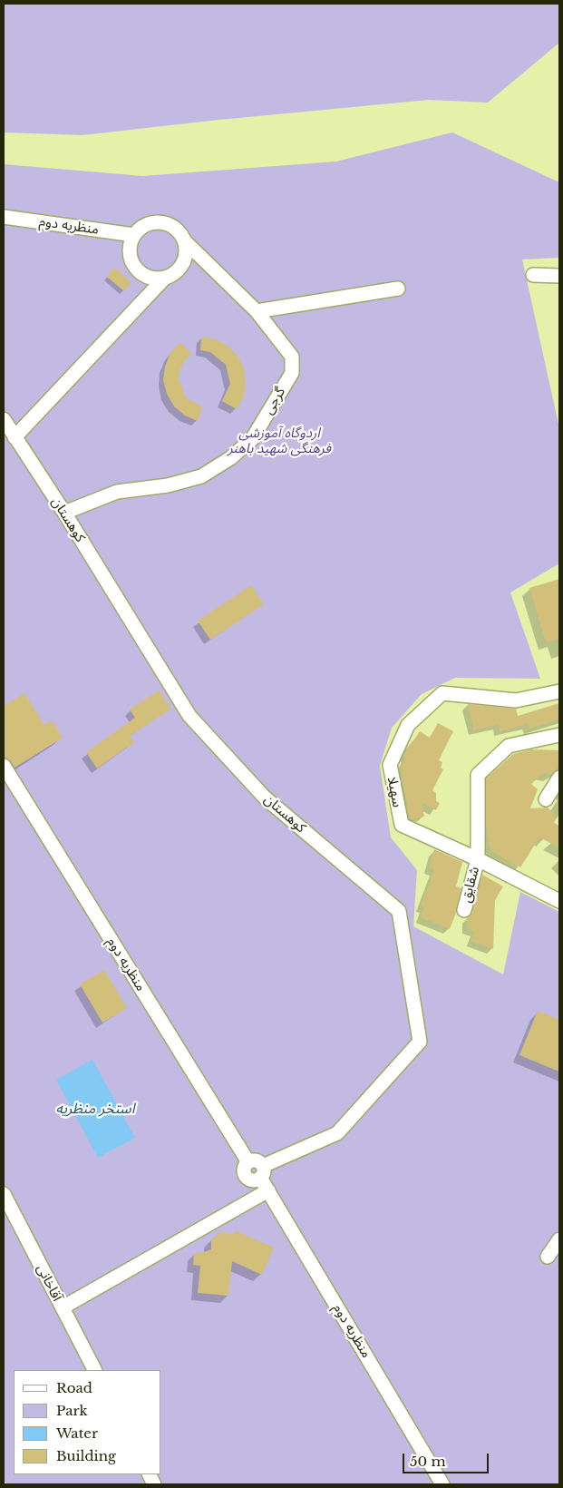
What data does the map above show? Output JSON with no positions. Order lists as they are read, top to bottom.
{
  "streets": {
    "street": [
      "منظریه دوم",
      "گرجی",
      "کوهستان",
      "سهیلا",
      "شقایق",
      "آقاخانی"
    ]
  },
  "crossings": [
    ["منظریه دوم", "گرجی"],
    ["منظریه دوم", "کوهستان"],
    ["گرجی", "کوهستان"],
    ["سهیلا", "شقایق"]
  ],
  "water": ["استخر منظریه"],
  "parks": ["اردوگاه آموزشی فرهنگی شهید باهنر"],
  "legend": [
    "Road",
    "Park",
    "Water",
    "Building"
  ],
  "scale_bar": "50 m"
}
